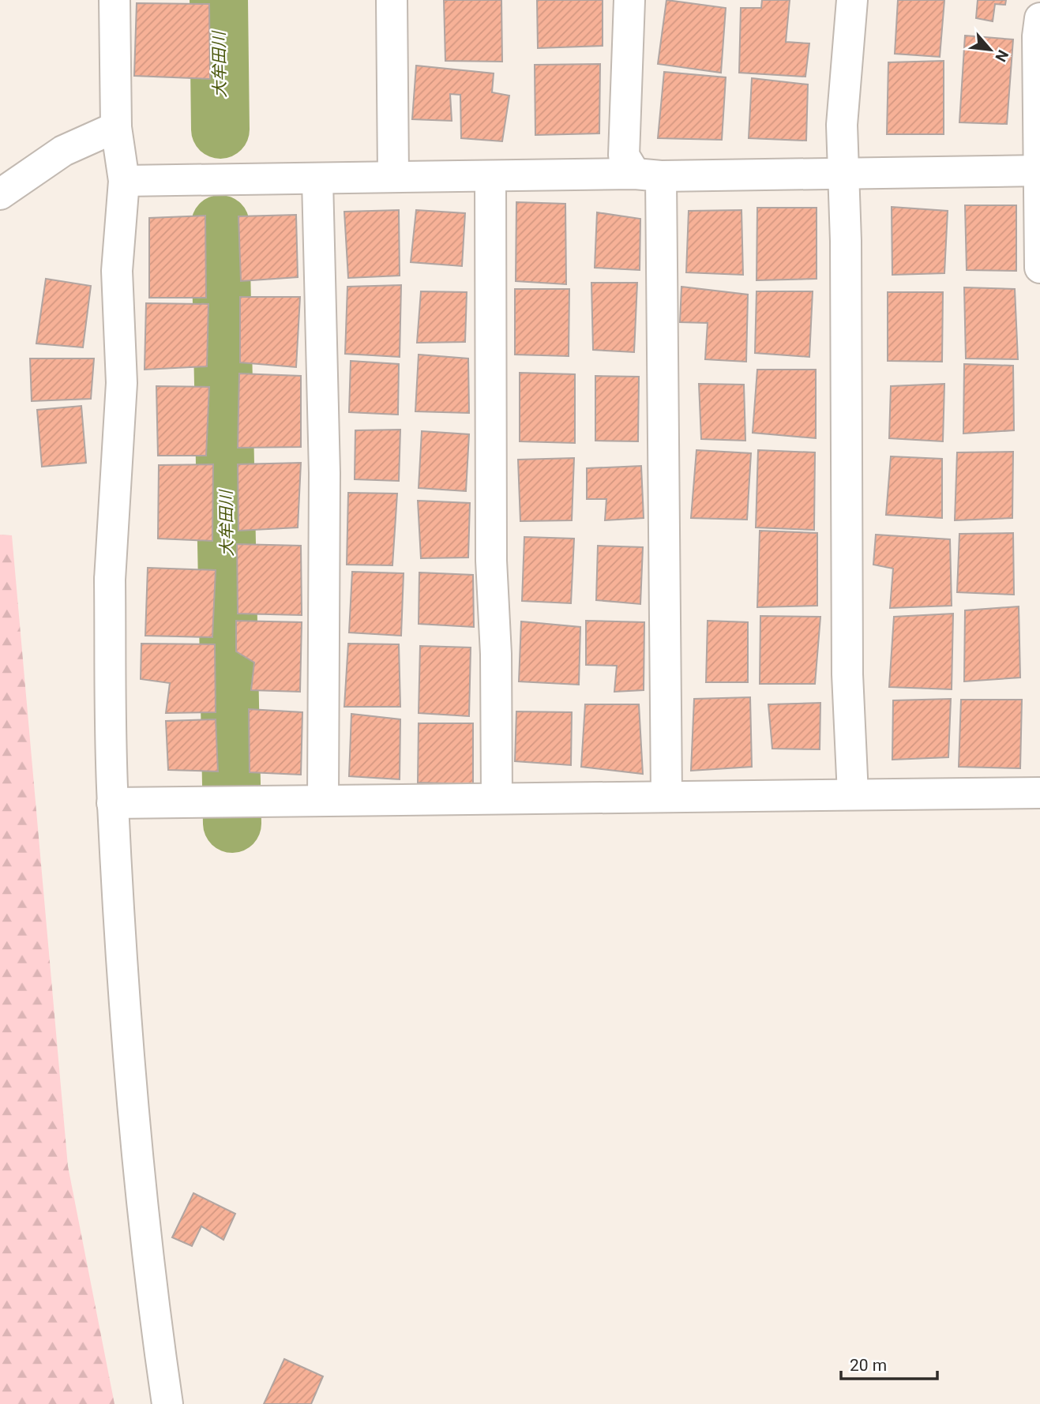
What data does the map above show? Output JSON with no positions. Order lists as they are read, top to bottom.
{
  "water": ["大牟田川"],
  "scale_bar": "20 m",
  "north": "bottom right"
}
